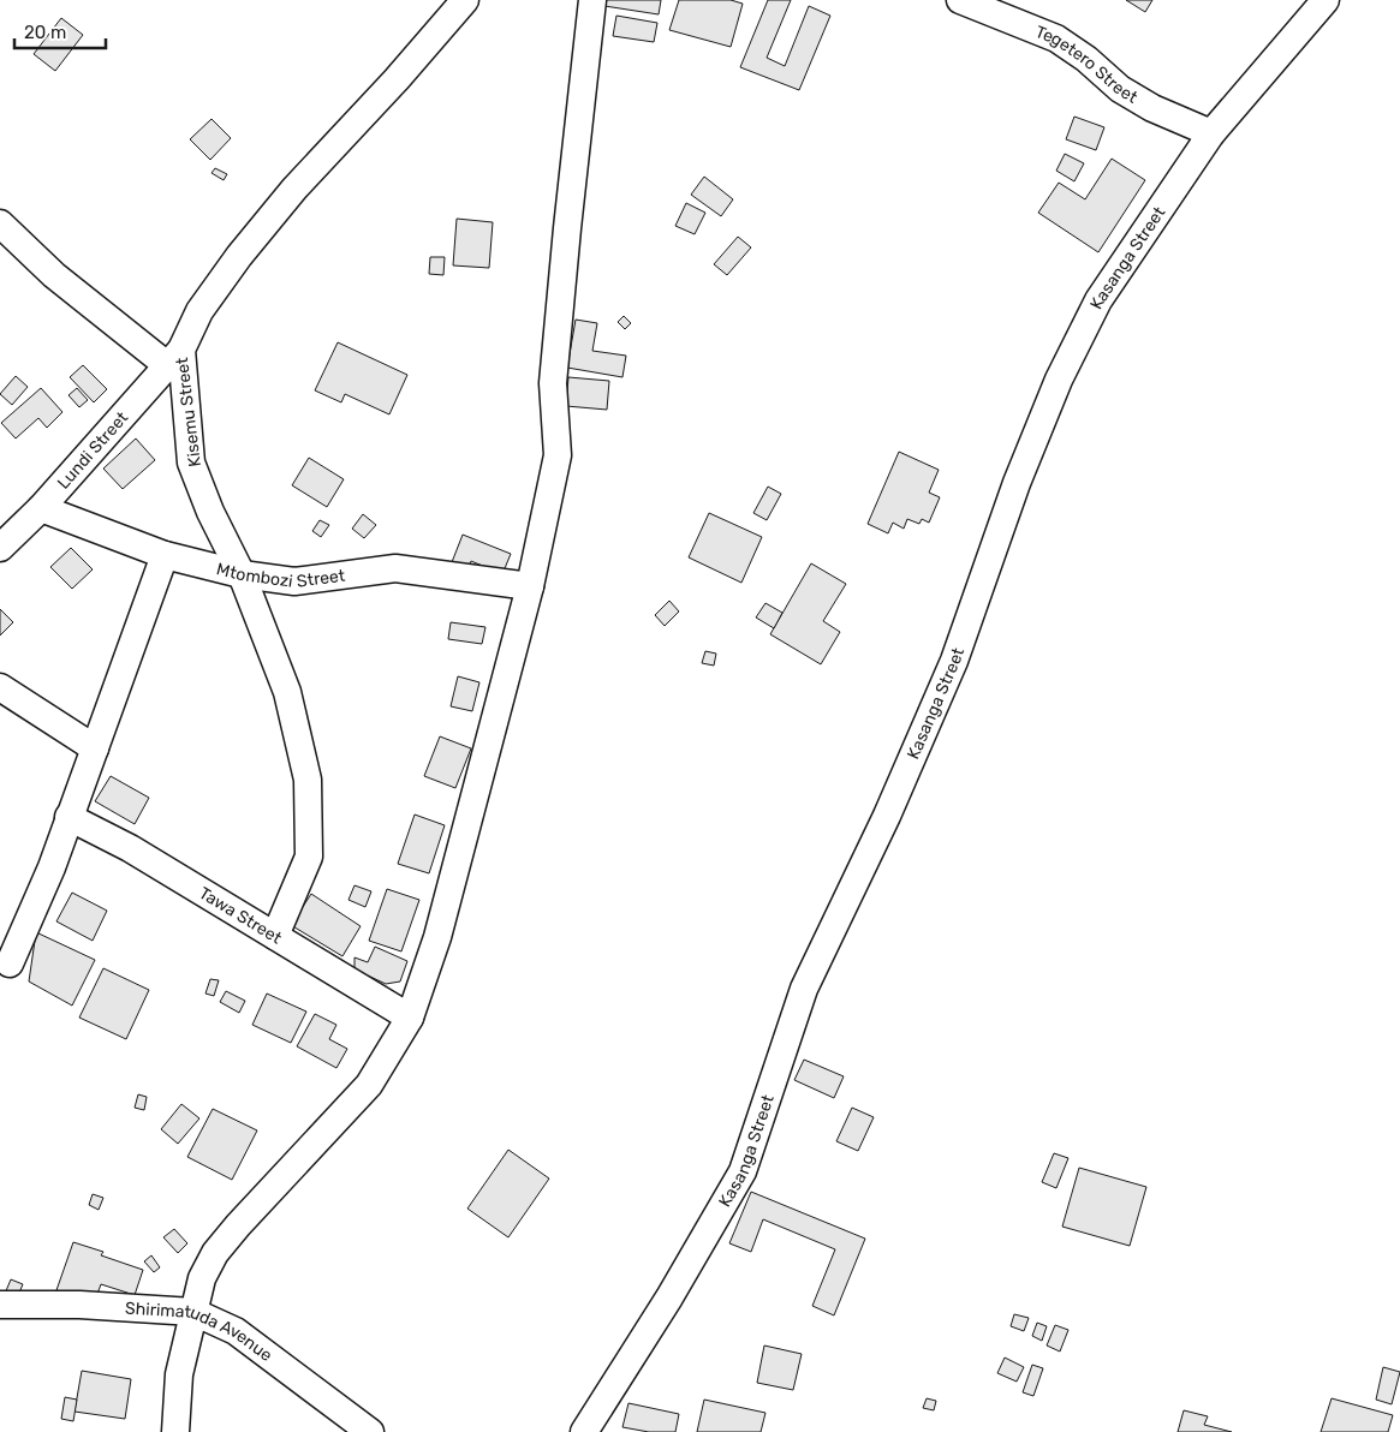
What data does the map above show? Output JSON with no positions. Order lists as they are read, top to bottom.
{
  "streets": {
    "street": [
      "Tegetero Street",
      "Kasanga Street",
      "Kisemu Street",
      "Lundi Street",
      "Mtombozi Street",
      "Tawa Street",
      "Shirimatuda Avenue"
    ]
  },
  "crossings": [
    ["Tegetero Street", "Kasanga Street"],
    ["Kisemu Street", "Lundi Street"],
    ["Kisemu Street", "Mtombozi Street"],
    ["Kisemu Street", "Tawa Street"],
    ["Lundi Street", "Mtombozi Street"]
  ],
  "scale_bar": "20 m"
}
